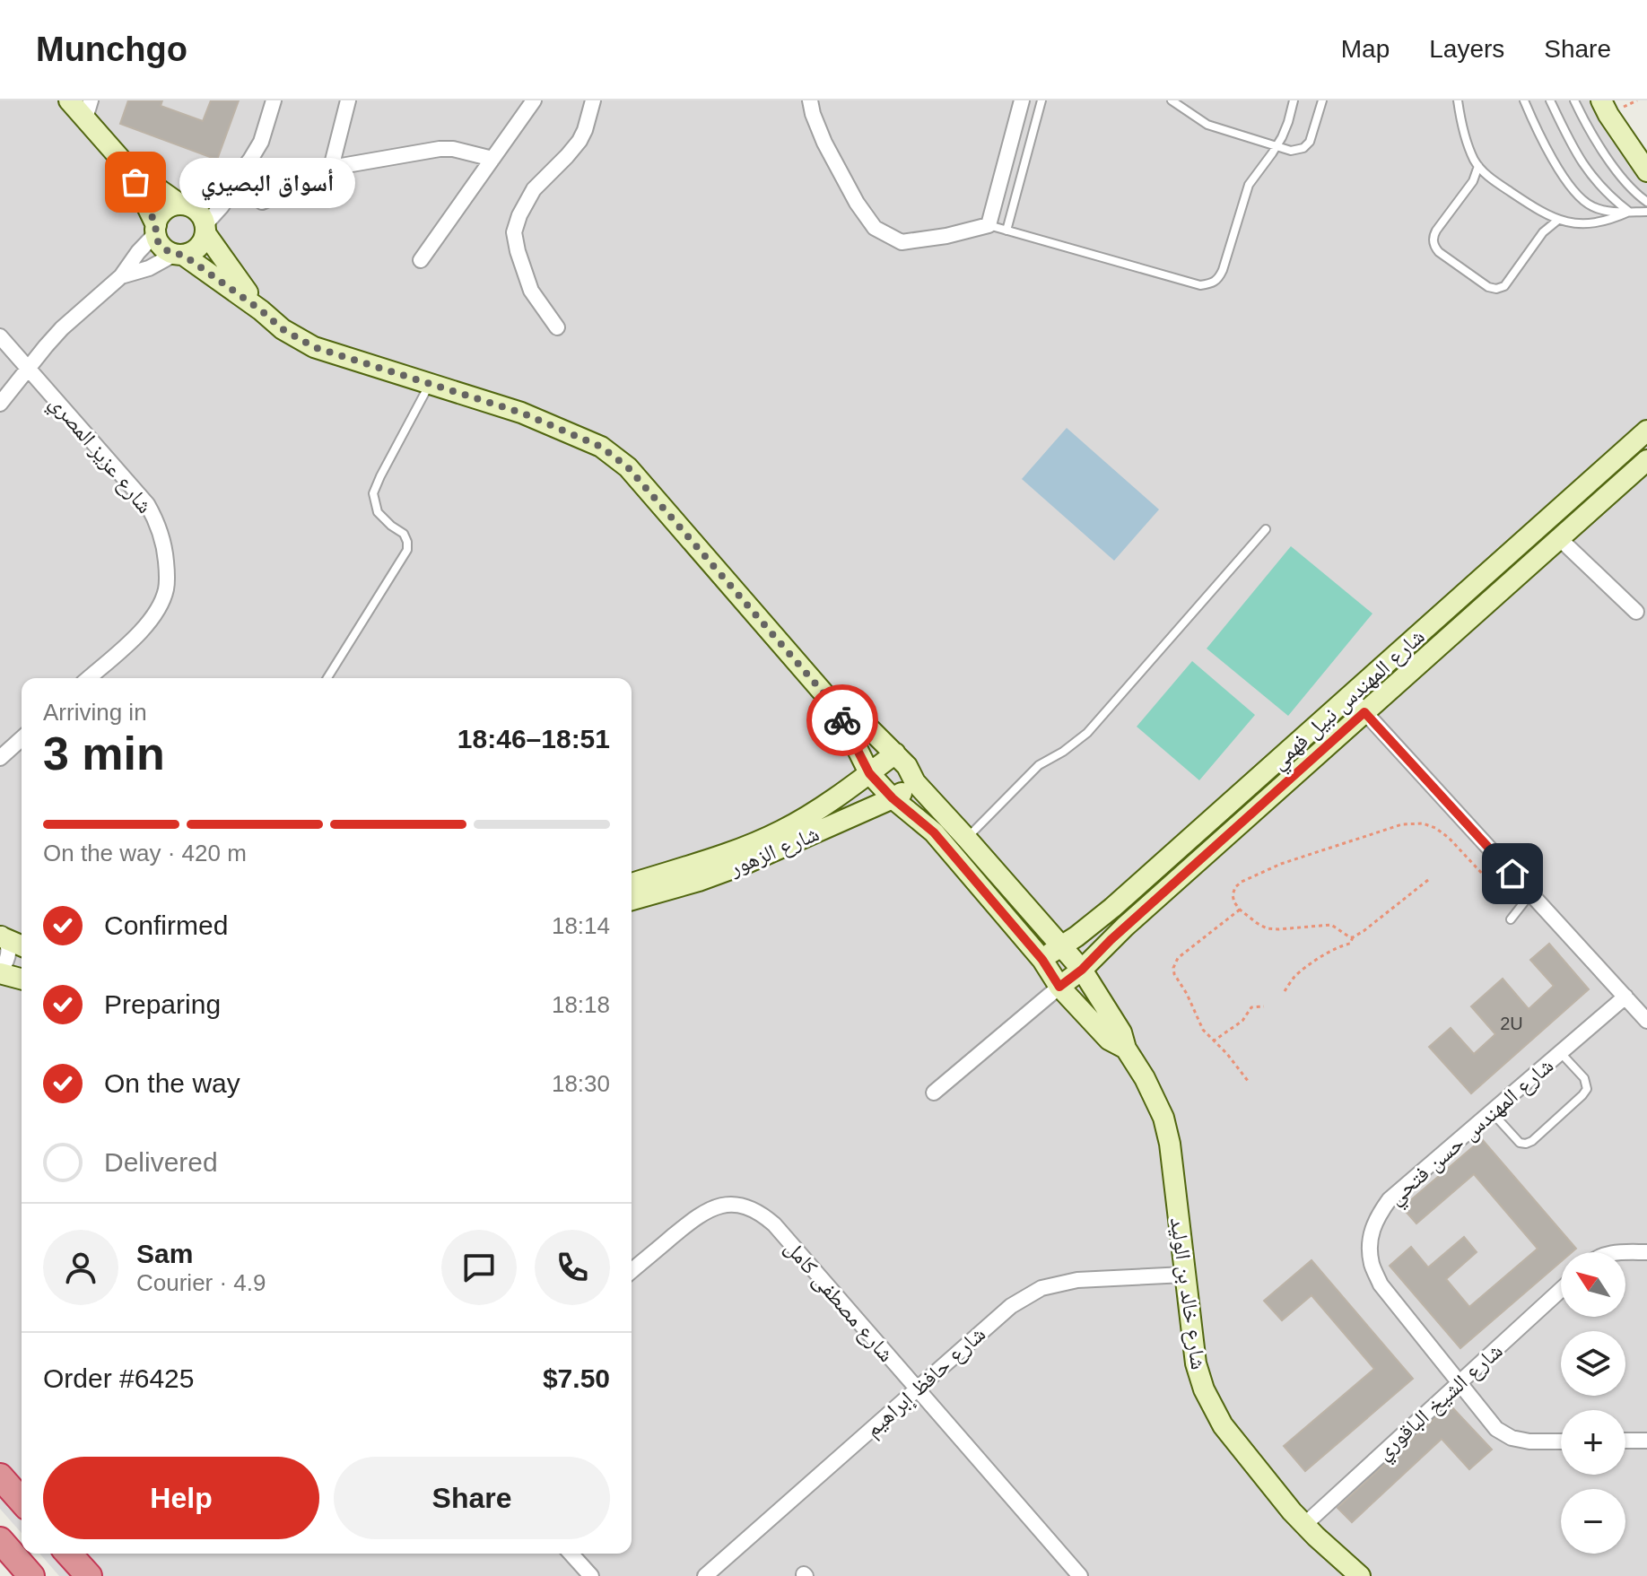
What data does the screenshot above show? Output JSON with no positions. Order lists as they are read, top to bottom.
{
  "streets": {
    "street": [
      "شارع عزيز المصري",
      "شارع المهندس نبيل فهمي",
      "شارع الزهور",
      "شارع المهندس حسن فتحي",
      "شارع خالد بن الوليد",
      "شارع مصطفى كامل",
      "شارع حافظ إبراهيم",
      "شارع الشيخ الباقوري"
    ]
  },
  "crossings": [
    ["شارع المهندس نبيل فهمي", "شارع خالد بن الوليد"],
    ["شارع الزهور", "شارع خالد بن الوليد"],
    ["شارع المهندس حسن فتحي", "شارع الشيخ الباقوري"],
    ["شارع خالد بن الوليد", "شارع حافظ إبراهيم"],
    ["شارع خالد بن الوليد", "شارع الشيخ الباقوري"],
    ["شارع مصطفى كامل", "شارع حافظ إبراهيم"]
  ],
  "places": ["أسواق البصيري"],
  "house_numbers": ["2U"],
  "north": "top left",
  "page": {
    "header": "Munchgo",
    "nav": ["Map", "Layers", "Share"],
    "bubble": "أسواق البصيري",
    "heading": ["3 min", "Arriving in", "18:46–18:51"],
    "panel": [
      "Sam",
      "Courier · 4.9",
      "Order #6425",
      "$7.50"
    ],
    "bar": "On the way · 420 m",
    "list": [
      ["Confirmed", "18:14"],
      ["Preparing", "18:18"],
      ["On the way", "18:30"],
      "Delivered"
    ],
    "map_buttons": ["+", "−"],
    "buttons": ["Help", "Share"]
  }
}
